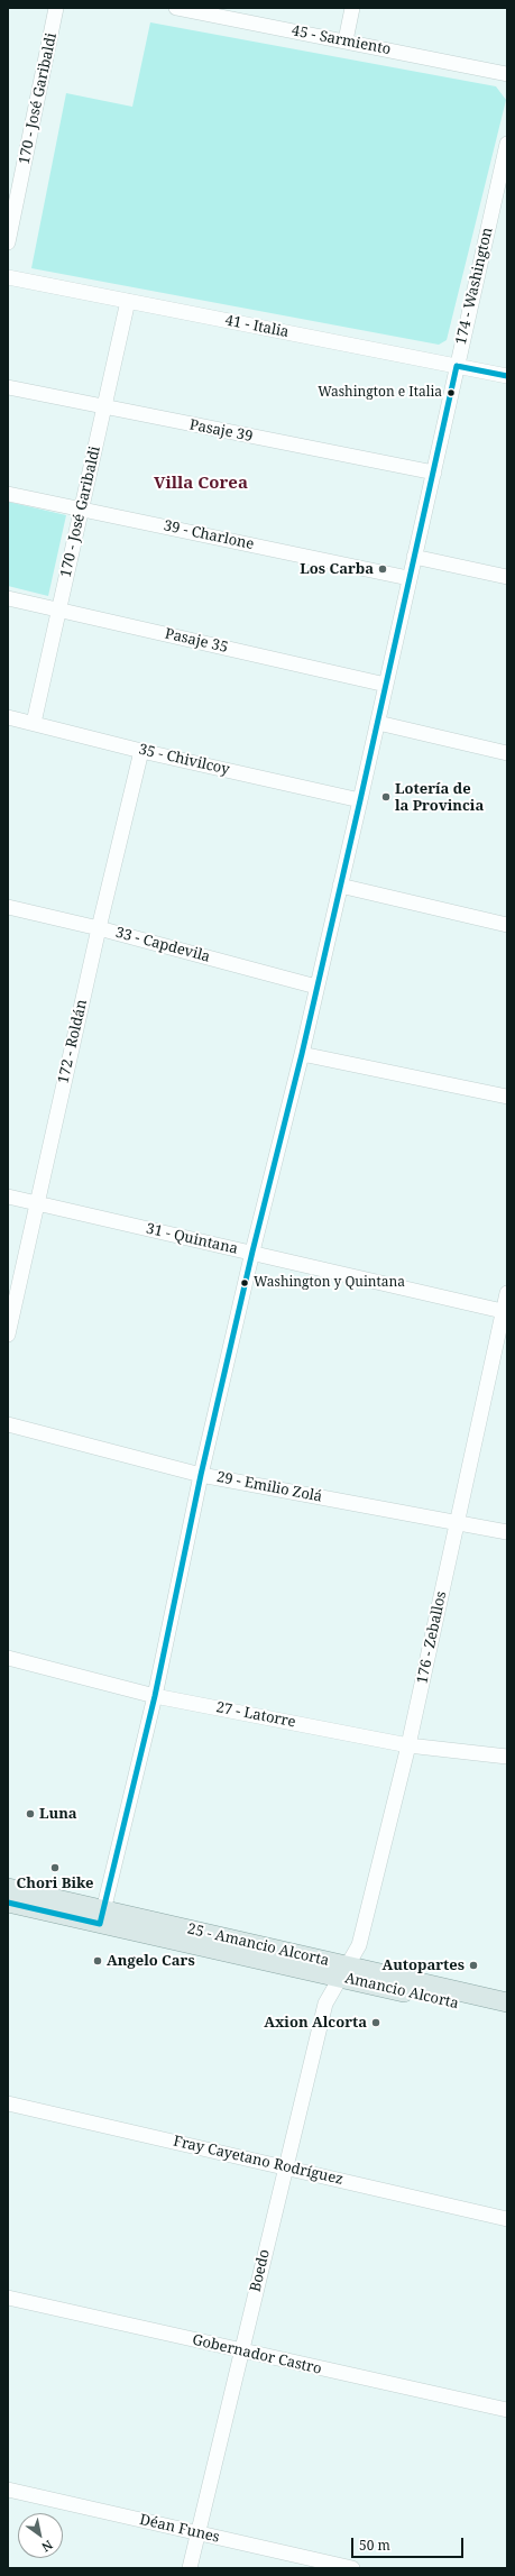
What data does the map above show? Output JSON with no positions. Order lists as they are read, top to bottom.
{
  "streets": {
    "main road": ["25 - Amancio Alcorta", "Amancio Alcorta"],
    "street": [
      "45 - Sarmiento",
      "170 - José Garibaldi",
      "174 - Washington",
      "41 - Italia",
      "Pasaje 39",
      "39 - Charlone",
      "Pasaje 35",
      "35 - Chivilcoy",
      "33 - Capdevila",
      "172 - Roldán",
      "31 - Quintana",
      "29 - Emilio Zolá",
      "176 - Zeballos",
      "27 - Latorre",
      "Fray Cayetano Rodríguez",
      "Boedo",
      "Gobernador Castro",
      "Déan Funes"
    ]
  },
  "crossings": [
    ["170 - José Garibaldi", "41 - Italia"],
    ["170 - José Garibaldi", "Pasaje 39"],
    ["170 - José Garibaldi", "39 - Charlone"],
    ["170 - José Garibaldi", "Pasaje 35"],
    ["170 - José Garibaldi", "35 - Chivilcoy"],
    ["174 - Washington", "41 - Italia"],
    ["174 - Washington", "Pasaje 39"],
    ["174 - Washington", "39 - Charlone"],
    ["174 - Washington", "Pasaje 35"],
    ["174 - Washington", "35 - Chivilcoy"],
    ["174 - Washington", "33 - Capdevila"],
    ["174 - Washington", "31 - Quintana"],
    ["174 - Washington", "29 - Emilio Zolá"],
    ["174 - Washington", "27 - Latorre"],
    ["174 - Washington", "Amancio Alcorta"],
    ["35 - Chivilcoy", "172 - Roldán"],
    ["33 - Capdevila", "172 - Roldán"],
    ["172 - Roldán", "31 - Quintana"],
    ["31 - Quintana", "176 - Zeballos"],
    ["29 - Emilio Zolá", "176 - Zeballos"],
    ["176 - Zeballos", "27 - Latorre"],
    ["176 - Zeballos", "25 - Amancio Alcorta"],
    ["176 - Zeballos", "Amancio Alcorta"],
    ["176 - Zeballos", "Boedo"],
    ["25 - Amancio Alcorta", "Amancio Alcorta"],
    ["25 - Amancio Alcorta", "Boedo"],
    ["Amancio Alcorta", "Boedo"],
    ["Fray Cayetano Rodríguez", "Boedo"],
    ["Boedo", "Gobernador Castro"],
    ["Boedo", "Déan Funes"]
  ],
  "districts": ["Villa Corea"],
  "places": [
    "Washington e Italia",
    "Los Carba",
    "Lotería de la Provincia",
    "Washington y Quintana",
    "Luna",
    "Chori Bike",
    "Angelo Cars",
    "Autopartes",
    "Axion Alcorta"
  ],
  "scale_bar": "50 m",
  "north": "bottom right"
}
